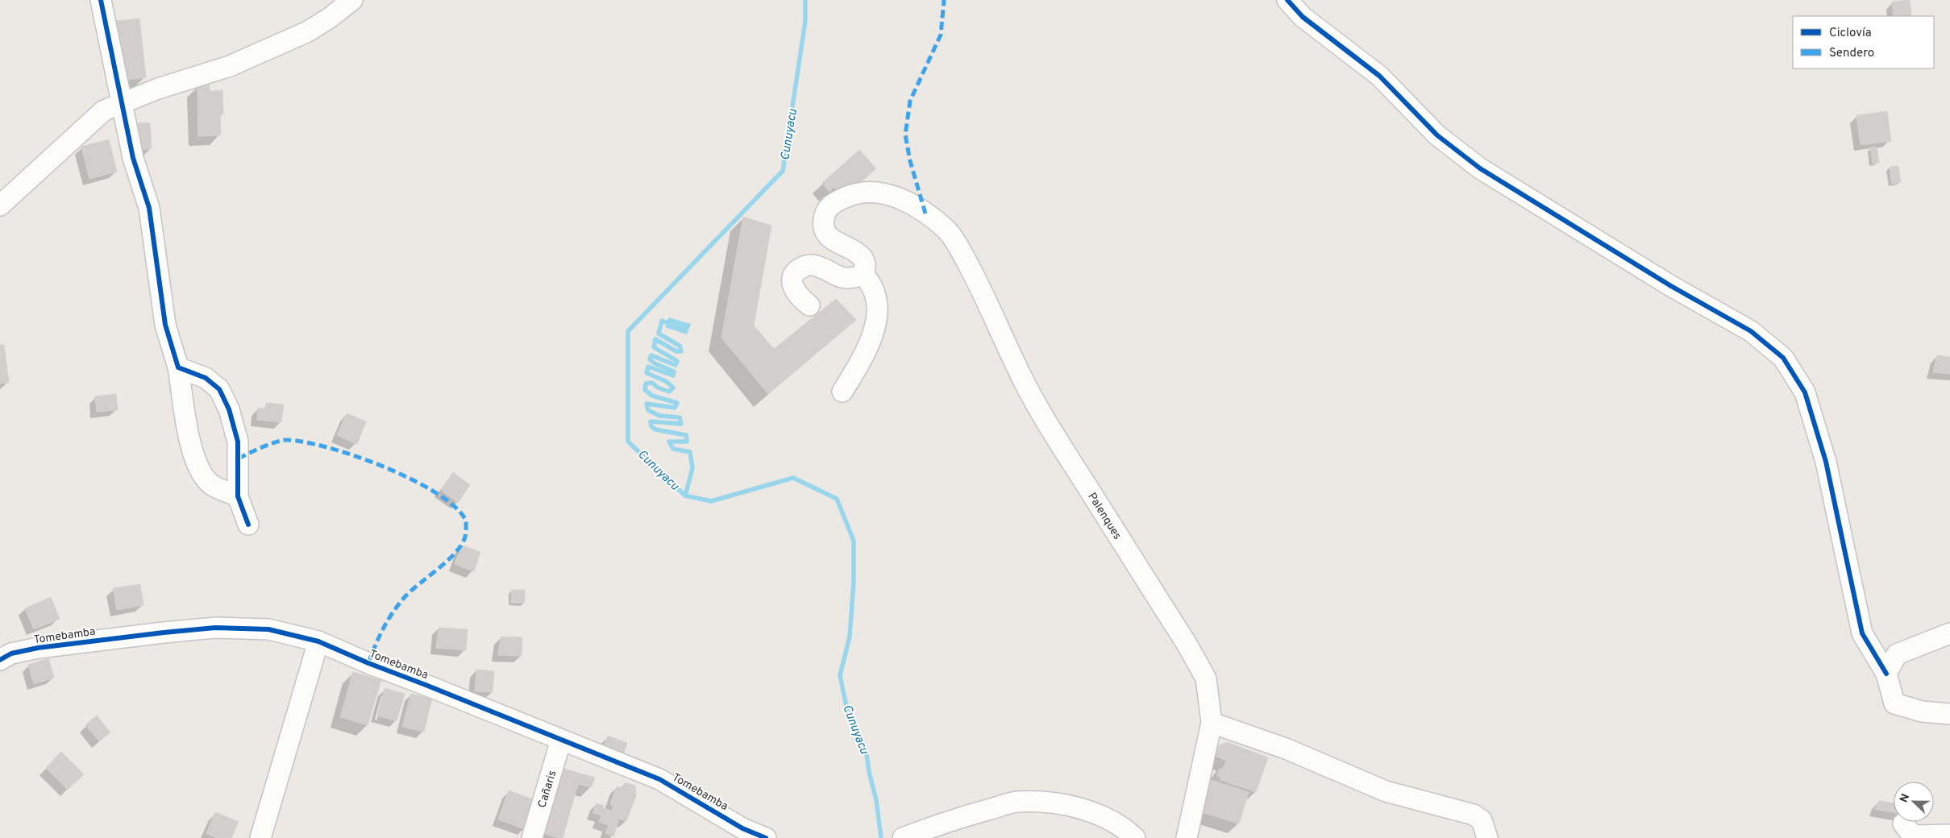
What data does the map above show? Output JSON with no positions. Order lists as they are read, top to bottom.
{
  "streets": {
    "street": ["Palenques", "Tomebamba", "Cañaris"]
  },
  "crossings": [
    ["Tomebamba", "Cañaris"]
  ],
  "water": ["Cunuyacu"],
  "legend": ["Ciclovía", "Sendero"],
  "north": "left"
}
